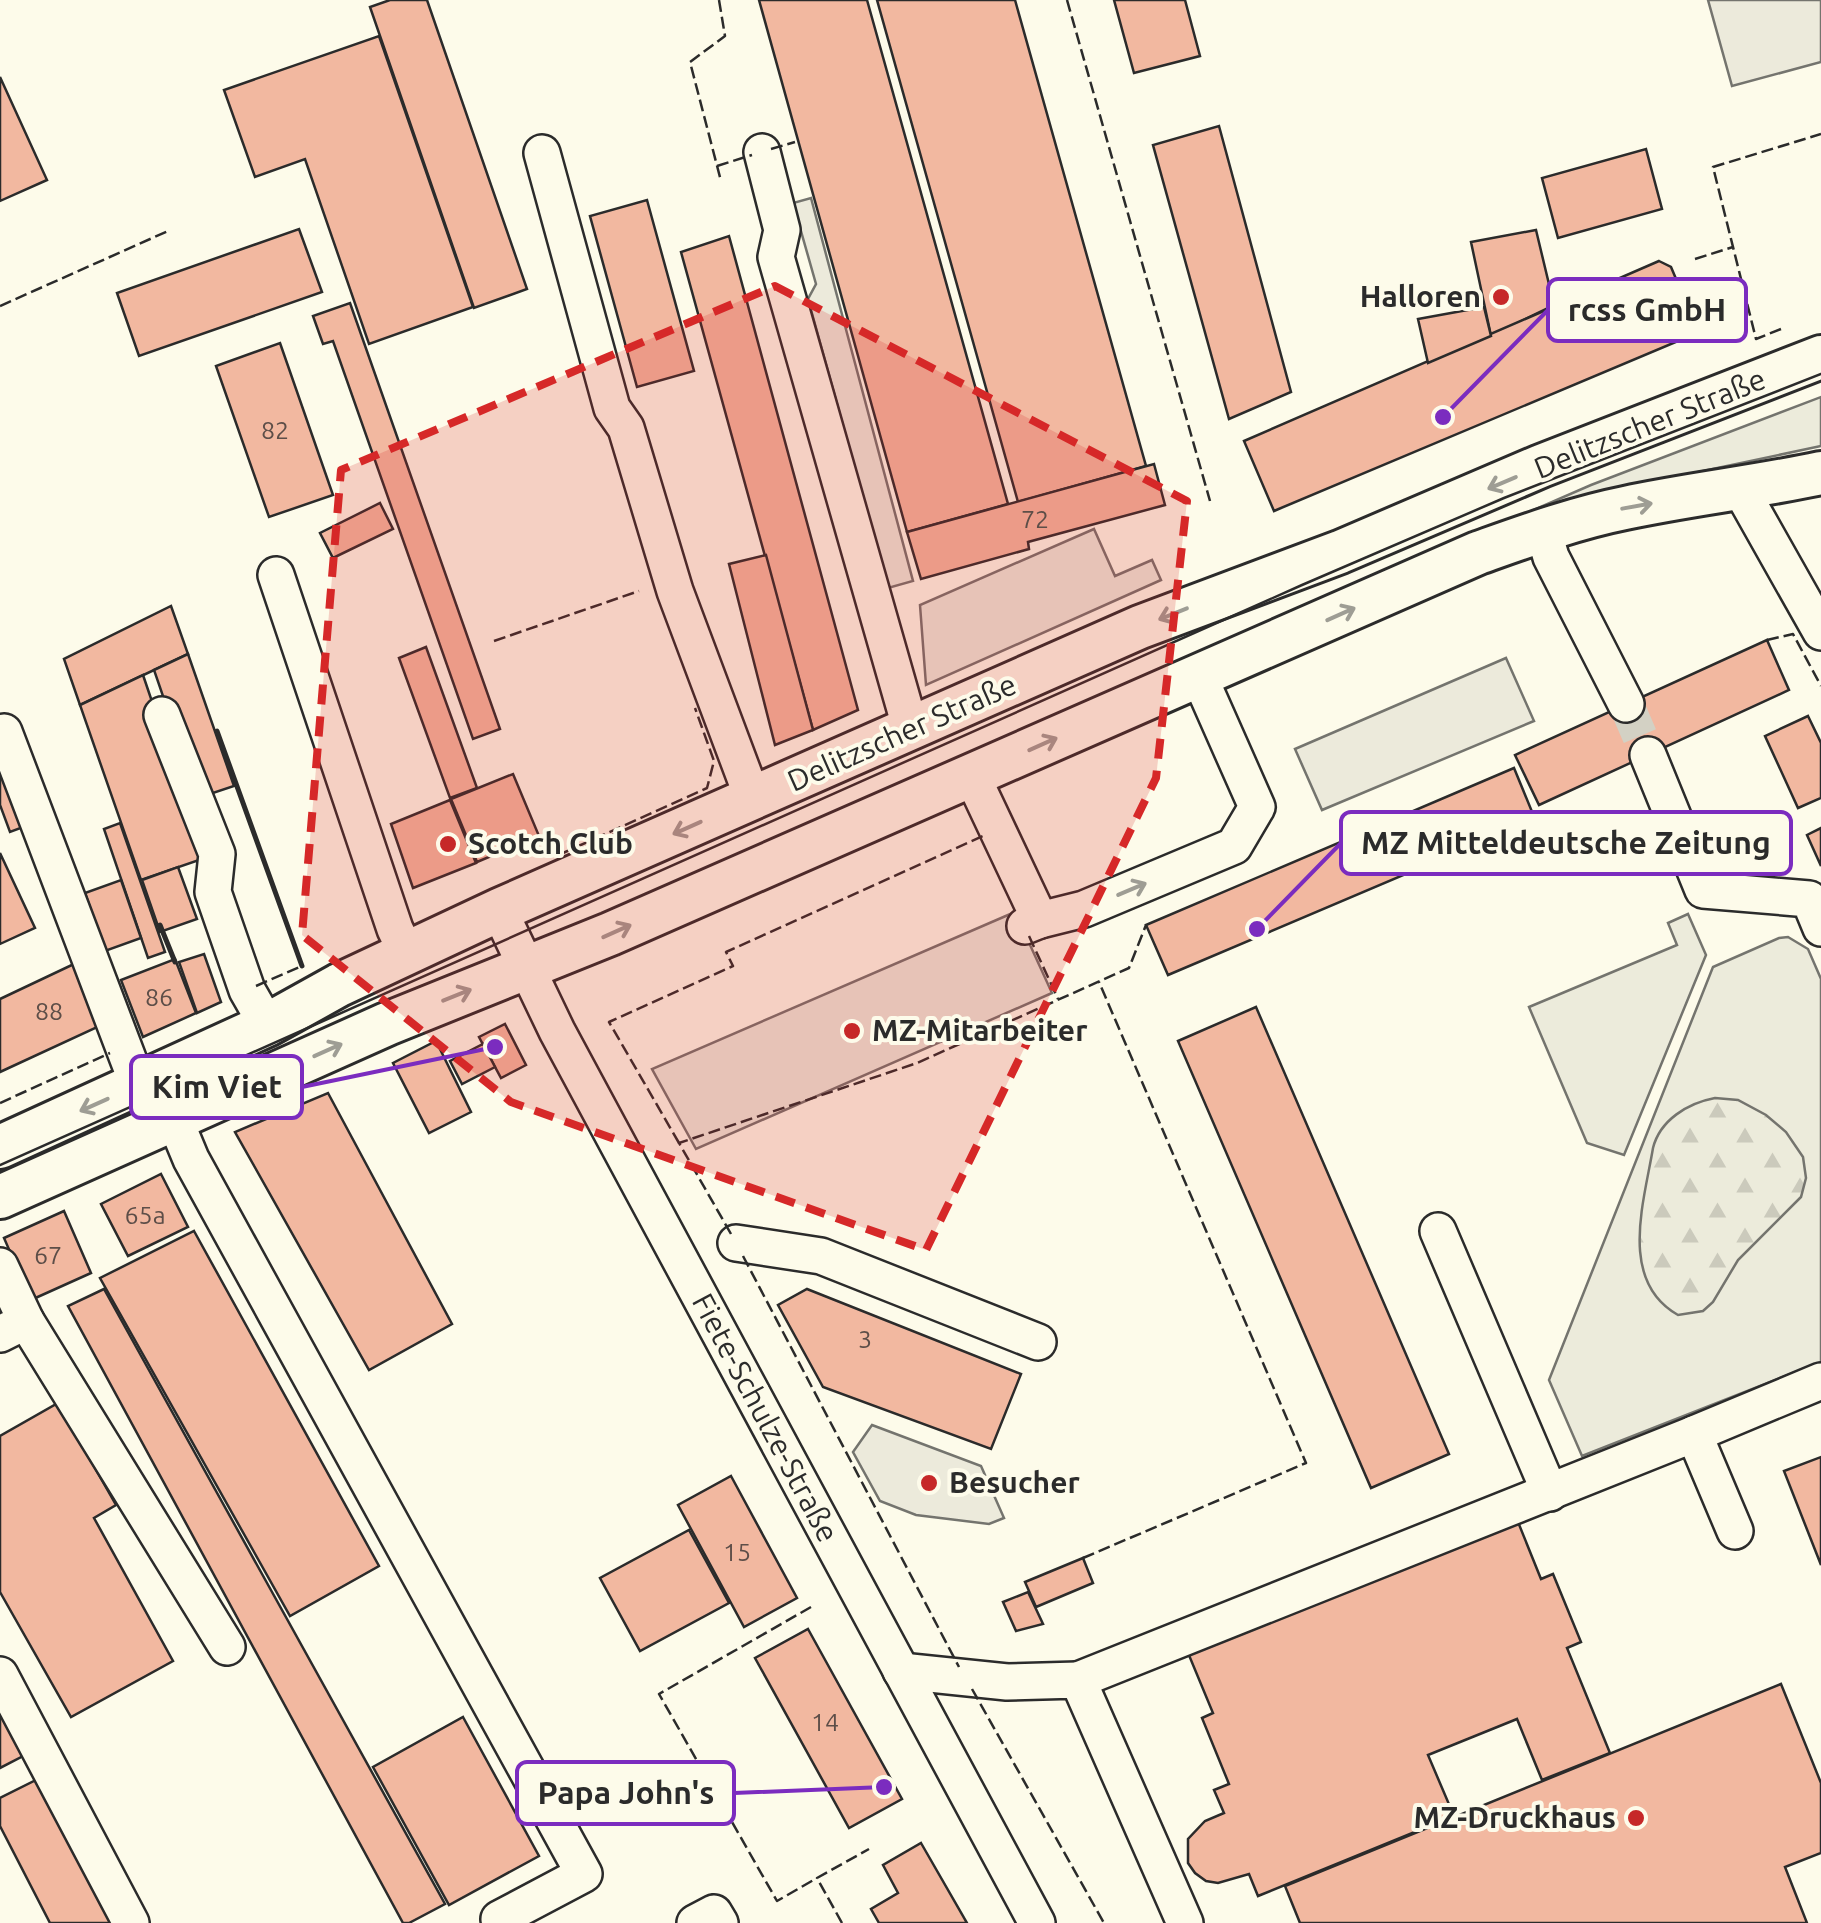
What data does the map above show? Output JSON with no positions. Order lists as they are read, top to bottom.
{
  "streets": {
    "main road": ["Delitzscher Straße"],
    "street": ["Fiete-Schulze-Straße"]
  },
  "crossings": [
    ["Delitzscher Straße", "Fiete-Schulze-Straße"]
  ],
  "places": [
    "Halloren",
    "rcss GmbH",
    "Scotch Club",
    "MZ Mitteldeutsche Zeitung",
    "MZ-Mitarbeiter",
    "Kim Viet",
    "Besucher",
    "Papa John's",
    "MZ-Druckhaus"
  ],
  "house_numbers": [
    "82",
    "72",
    "86",
    "88",
    "65a",
    "67",
    "3",
    "15",
    "14"
  ]
}
